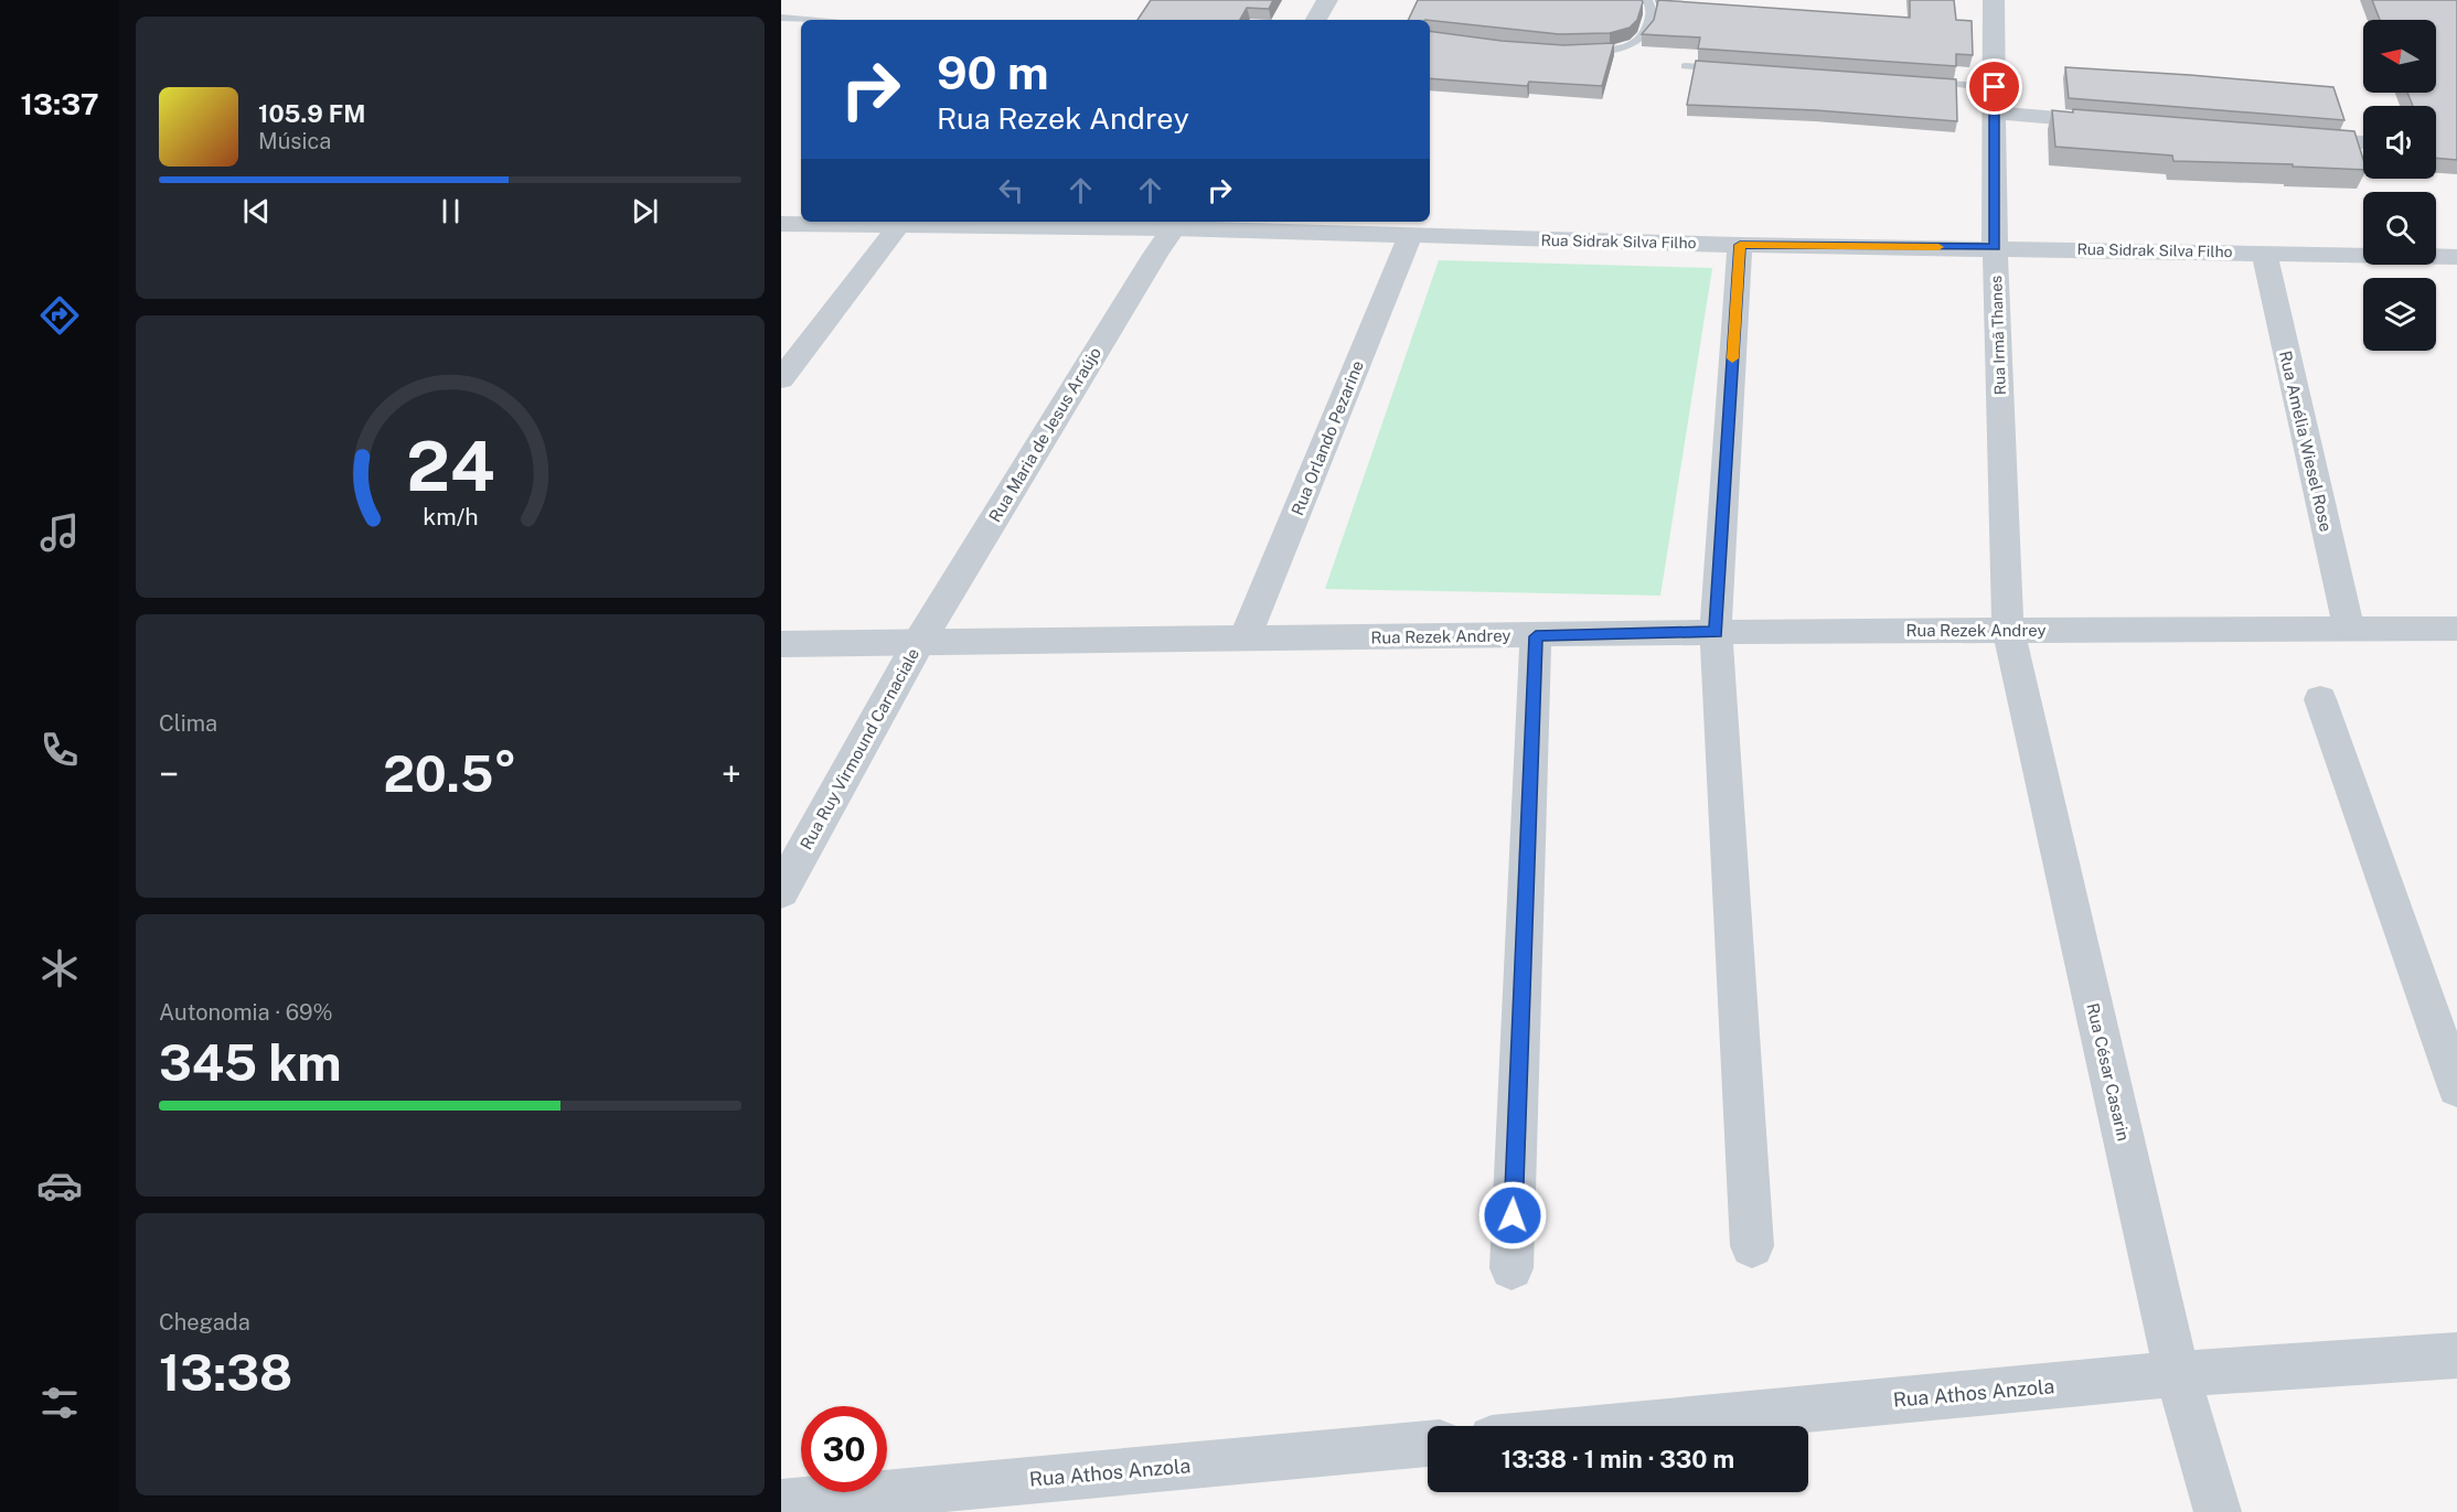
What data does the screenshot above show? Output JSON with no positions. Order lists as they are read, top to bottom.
{
  "streets": {
    "street": [
      "Rua Sidrak Silva Filho",
      "Rua Irmã Thanes",
      "Rua Maria de Jesus Araújo",
      "Rua Orlando Pezarine",
      "Rua Amélia Wiesel Rose",
      "Rua Rezek Andrey",
      "Rua Ruy Virmound Carnaciale",
      "Rua César Casarin",
      "Rua Athos Anzola"
    ]
  },
  "crossings": [
    ["Rua Sidrak Silva Filho", "Rua Irmã Thanes"],
    ["Rua Sidrak Silva Filho", "Rua Maria de Jesus Araújo"],
    ["Rua Sidrak Silva Filho", "Rua Orlando Pezarine"],
    ["Rua Sidrak Silva Filho", "Rua Amélia Wiesel Rose"],
    ["Rua Irmã Thanes", "Rua Rezek Andrey"],
    ["Rua Irmã Thanes", "Rua César Casarin"],
    ["Rua Maria de Jesus Araújo", "Rua Rezek Andrey"],
    ["Rua Maria de Jesus Araújo", "Rua Ruy Virmound Carnaciale"],
    ["Rua Orlando Pezarine", "Rua Rezek Andrey"],
    ["Rua Amélia Wiesel Rose", "Rua Rezek Andrey"],
    ["Rua Rezek Andrey", "Rua Ruy Virmound Carnaciale"],
    ["Rua Rezek Andrey", "Rua César Casarin"],
    ["Rua César Casarin", "Rua Athos Anzola"]
  ],
  "north": "left",
  "page": {
    "tabs": "13:37",
    "turn": ["90 m", "Rua Rezek Andrey"],
    "song": ["105.9 FM", "Música"],
    "tile": [
      "Clima",
      ["Autonomia · 69%", "345 km"],
      ["Chegada", "13:38"]
    ],
    "heat": ["−", "20.5°", "+"],
    "limit": "30",
    "trip": "13:38 · 1 min · 330 m",
    "gauge": ["24", "km/h"]
  }
}
